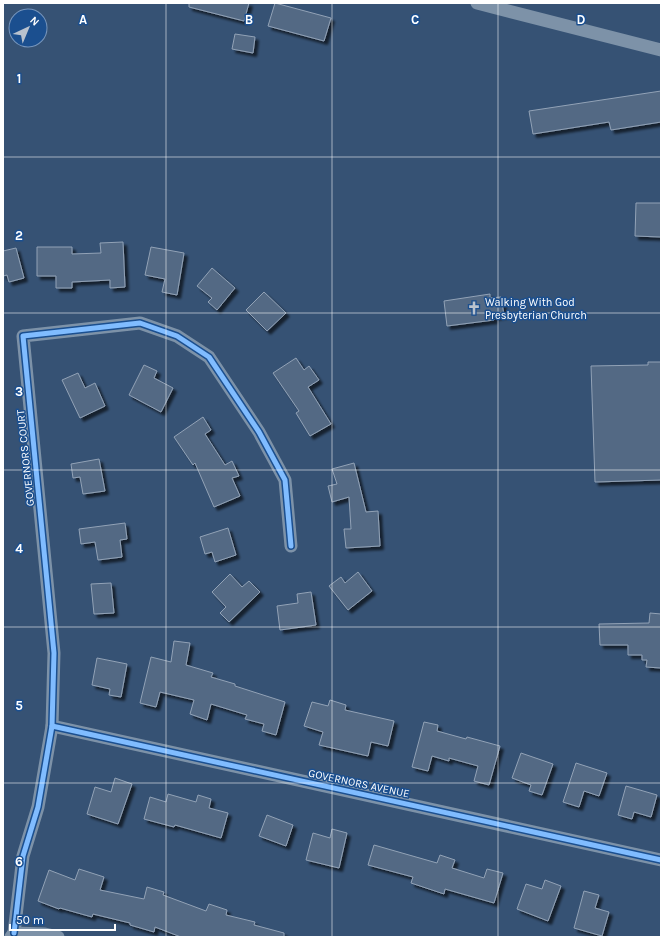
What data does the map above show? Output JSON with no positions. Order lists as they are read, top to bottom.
{
  "streets": {
    "street": ["GOVERNORS COURT", "GOVERNORS AVENUE"]
  },
  "crossings": [
    ["GOVERNORS COURT", "GOVERNORS AVENUE"]
  ],
  "places": {
    "church": ["Walking With God Presbyterian Church"]
  },
  "scale_bar": "50 m",
  "north": "top right",
  "grid": {
    "columns": [
      "A",
      "B",
      "C",
      "D"
    ],
    "rows": [
      "1",
      "2",
      "3",
      "4",
      "5",
      "6"
    ]
  }
}
